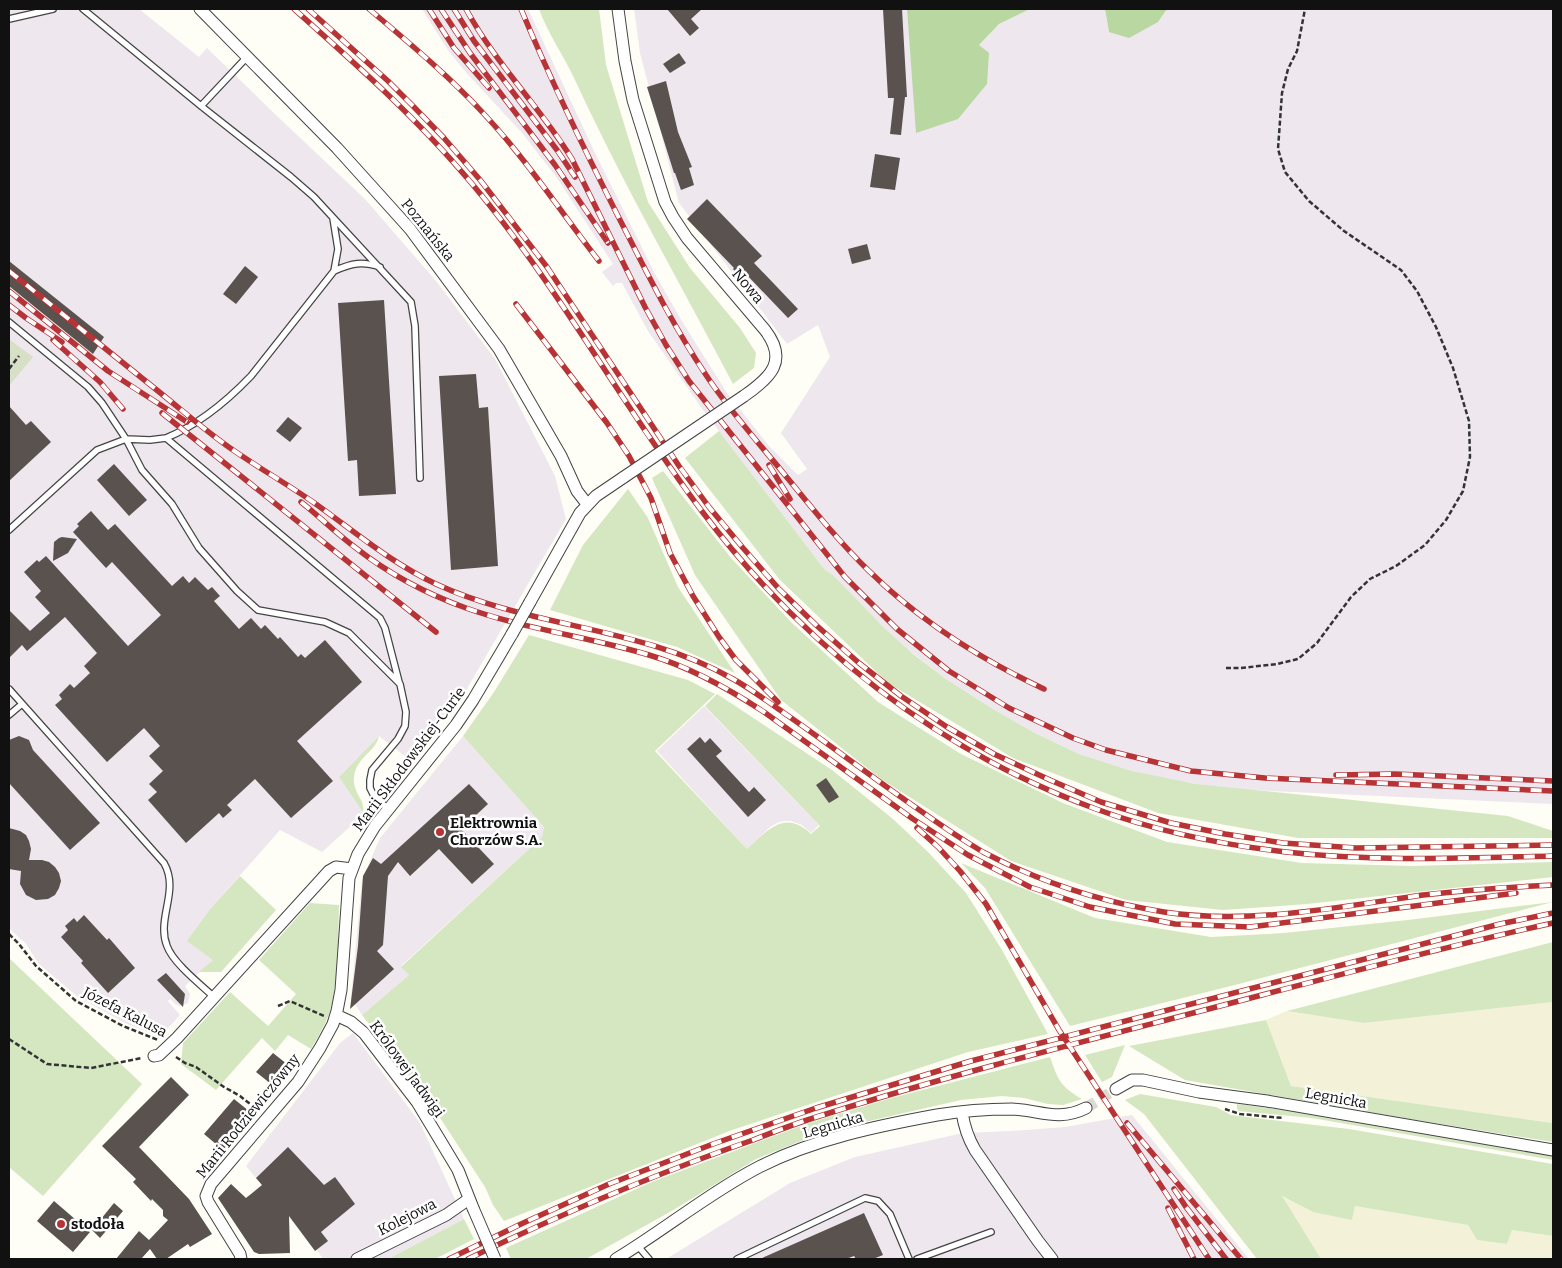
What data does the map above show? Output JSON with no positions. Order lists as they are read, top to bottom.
{
  "streets": {
    "street": [
      "Poznańska",
      "Nowa",
      "Marii Skłodowskiej-Curie",
      "Królowej Jadwigi",
      "Legnicka",
      "Marii Rodziewiczówny",
      "Kolejowa"
    ],
    "path": ["Józefa Kalusa"]
  },
  "crossings": [
    ["Poznańska", "Nowa"],
    ["Poznańska", "Marii Skłodowskiej-Curie"],
    ["Nowa", "Marii Skłodowskiej-Curie"],
    ["Marii Skłodowskiej-Curie", "Marii Rodziewiczówny"],
    ["Józefa Kalusa", "Marii Rodziewiczówny"],
    ["Królowej Jadwigi", "Marii Rodziewiczówny"],
    ["Królowej Jadwigi", "Kolejowa"]
  ],
  "places": ["Elektrownia Chorzów S.A.", "stodoła"]
}
